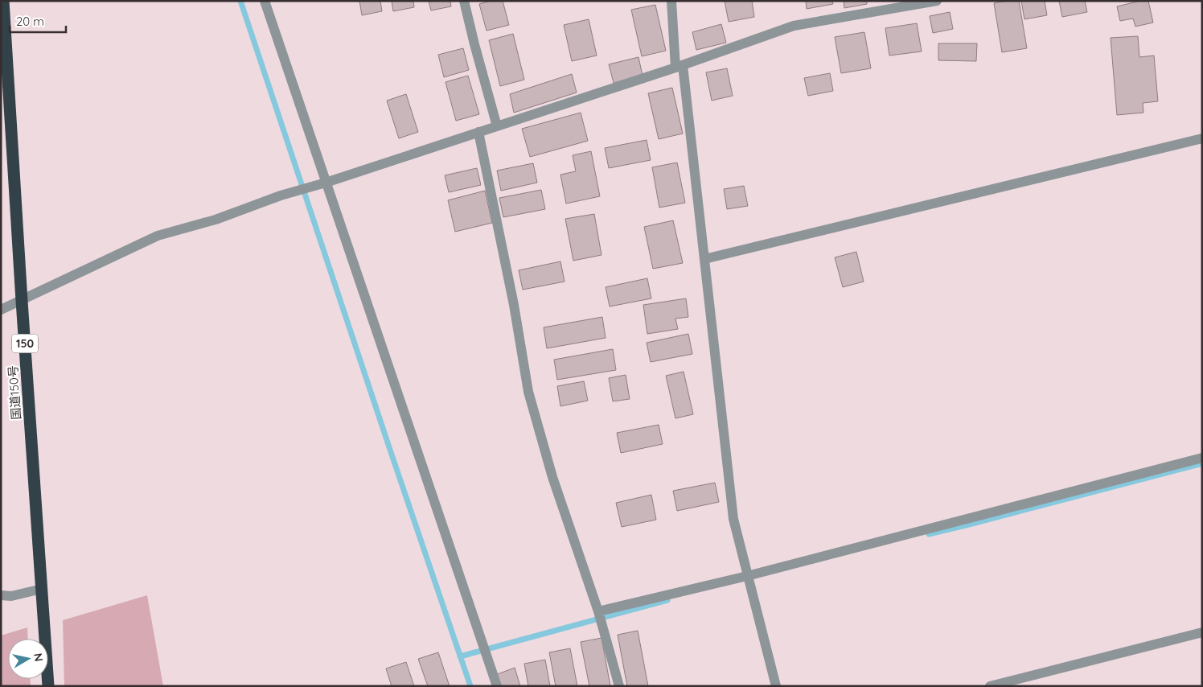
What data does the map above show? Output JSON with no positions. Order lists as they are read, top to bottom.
{
  "streets": {
    "highway": ["150", "国道150号"]
  },
  "scale_bar": "20 m",
  "north": "right"
}
